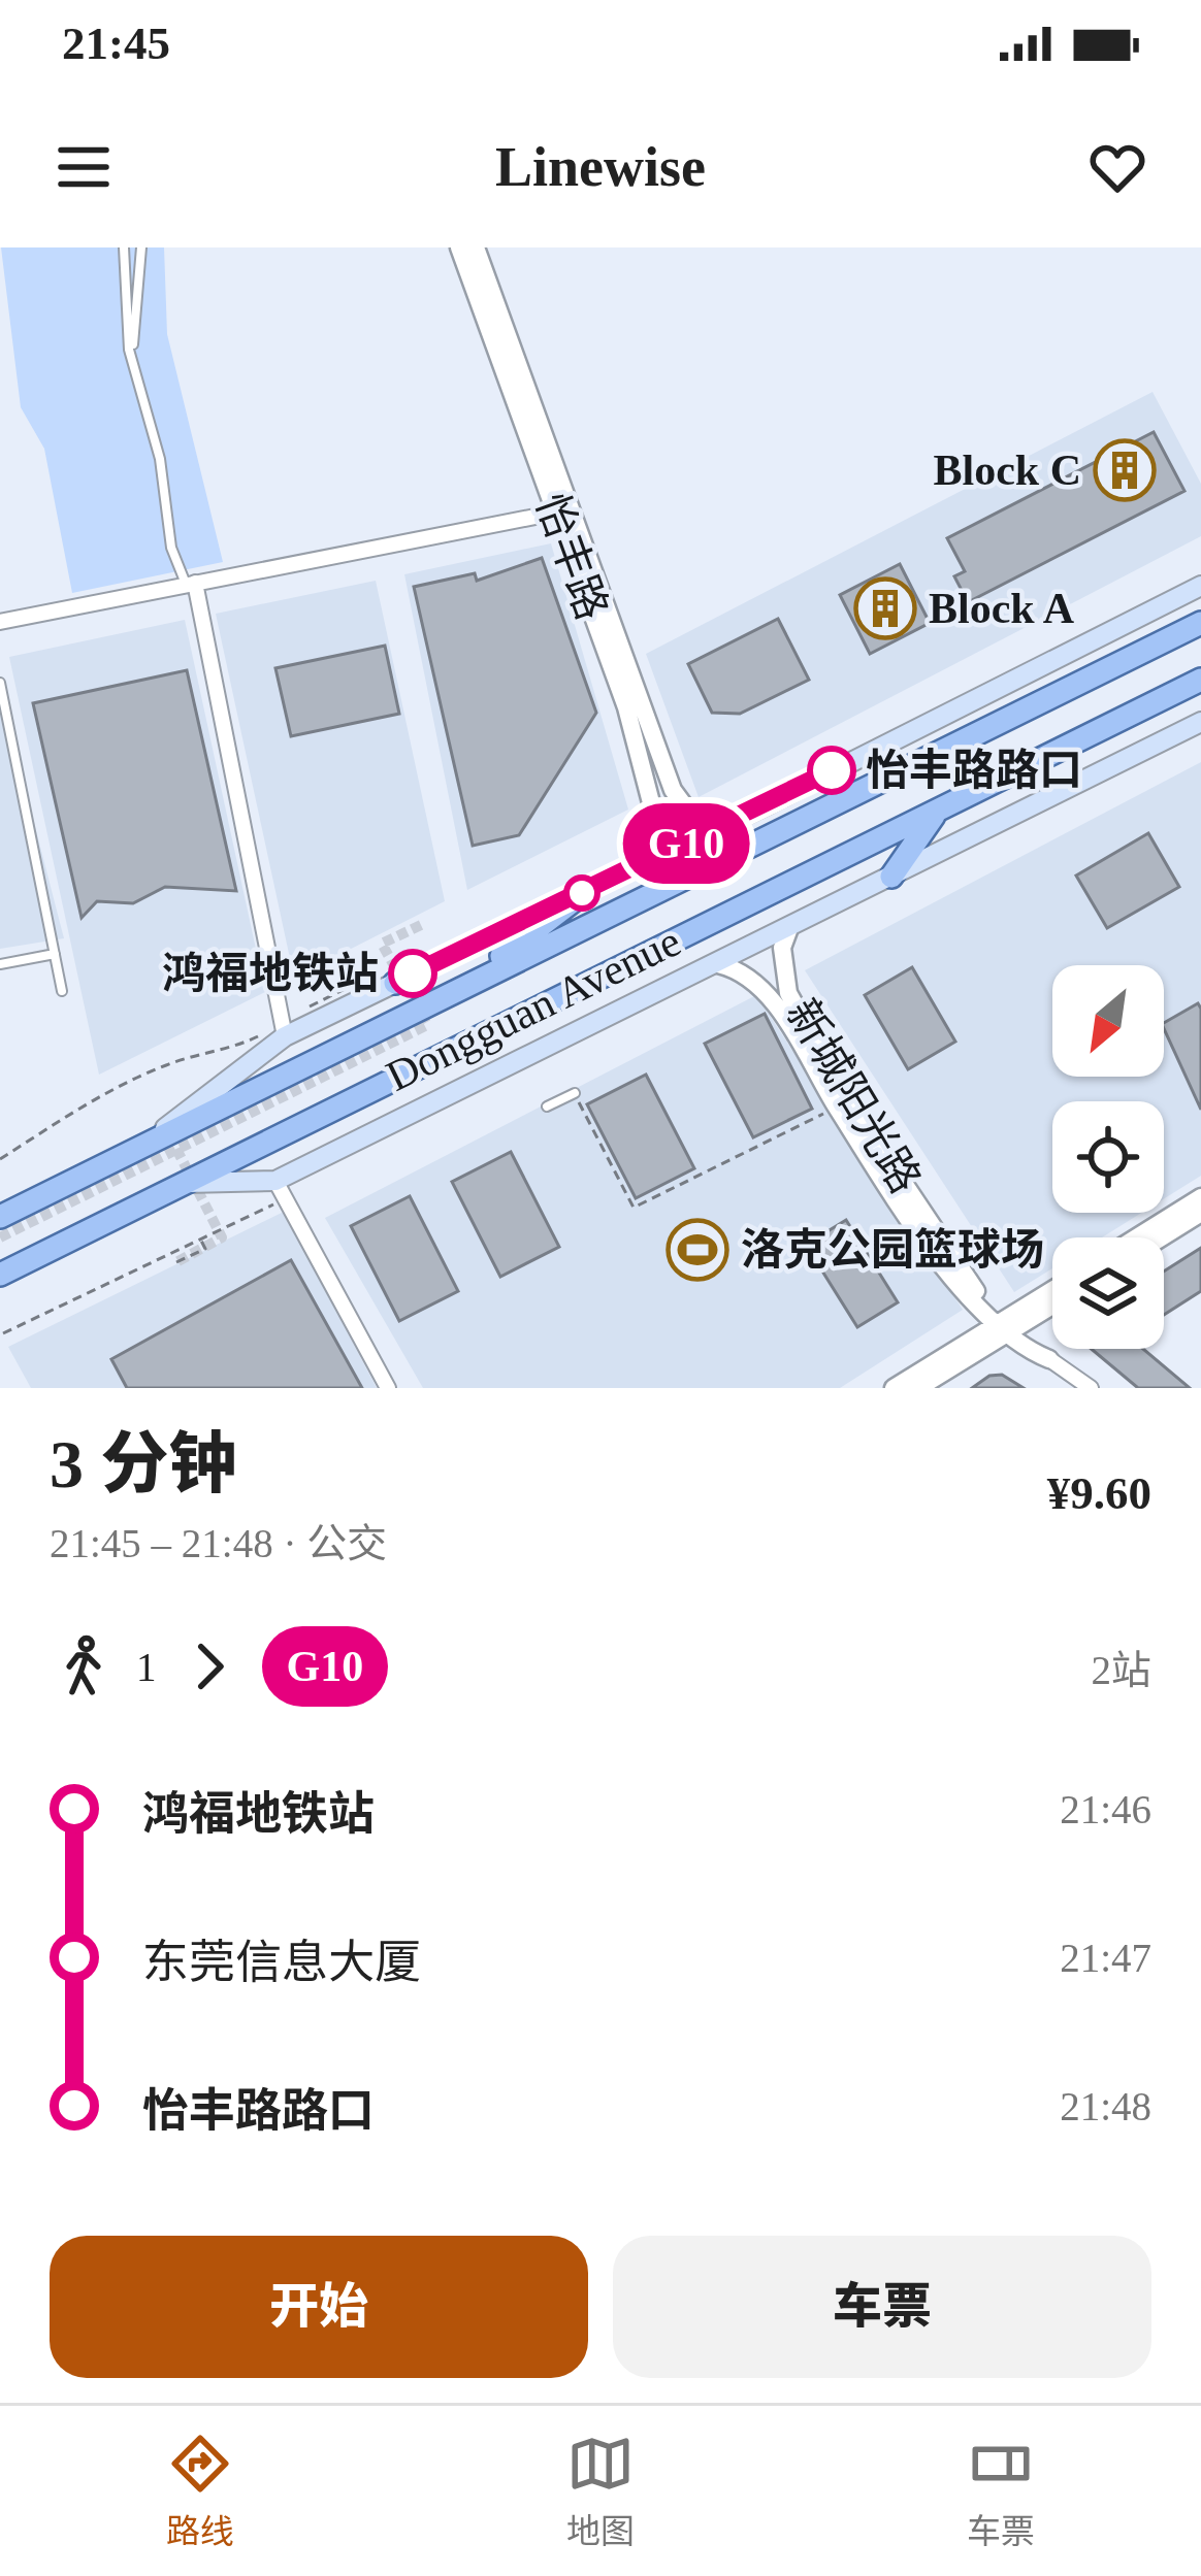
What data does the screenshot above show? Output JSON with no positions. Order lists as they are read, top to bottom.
{
  "streets": {
    "main road": ["Dongguan Avenue"],
    "street": ["怡丰路", "新城阳光路"]
  },
  "places": {
    "building": ["Block C", "Block A"],
    "other": ["怡丰路路口", "鸿福地铁站"],
    "sports": ["洛克公园篮球场"]
  },
  "lines": ["bus line G10"],
  "north": "bottom left",
  "page": {
    "status": "21:45",
    "header": "Linewise",
    "on_map": "G10",
    "heading": ["3 分钟", "21:45 – 21:48 · 公交", "¥9.60"],
    "legs": ["1", "G10", "2站"],
    "list": [
      {
        "name": "鸿福地铁站",
        "value": "21:46"
      },
      {
        "name": "东莞信息大厦",
        "value": "21:47"
      },
      {
        "name": "怡丰路路口",
        "value": "21:48"
      }
    ],
    "buttons": ["开始", "车票"],
    "tabs": ["路线", "地图", "车票"]
  }
}
